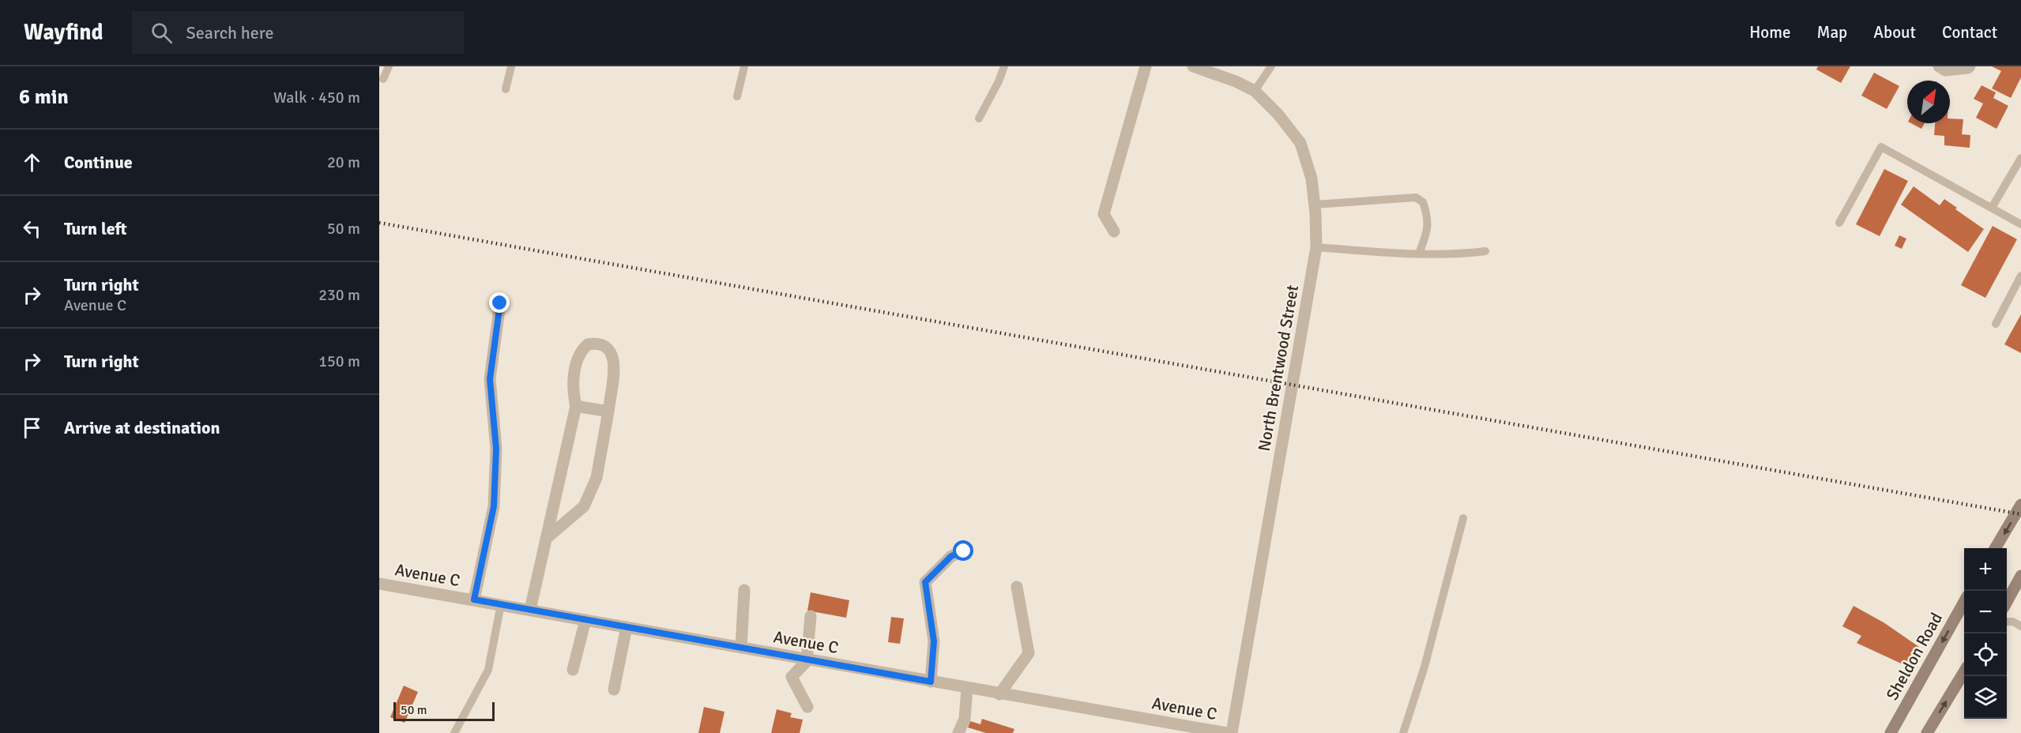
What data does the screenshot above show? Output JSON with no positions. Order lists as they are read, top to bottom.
{
  "streets": {
    "main road": ["Sheldon Road"],
    "street": ["North Brentwood Street", "Avenue C"]
  },
  "scale_bar": "50 m",
  "north": "top right",
  "page": {
    "header": "Wayfind",
    "search": "Search here",
    "nav": [
      "Home",
      "Map",
      "About",
      "Contact"
    ],
    "heading": ["6 min", "Walk · 450 m"],
    "list": [
      ["Continue", "20 m"],
      ["Turn left", "50 m"],
      ["Turn right", "Avenue C", "230 m"],
      ["Turn right", "150 m"],
      "Arrive at destination"
    ],
    "map_buttons": ["+", "−"],
    "scale": "50 m"
  }
}
